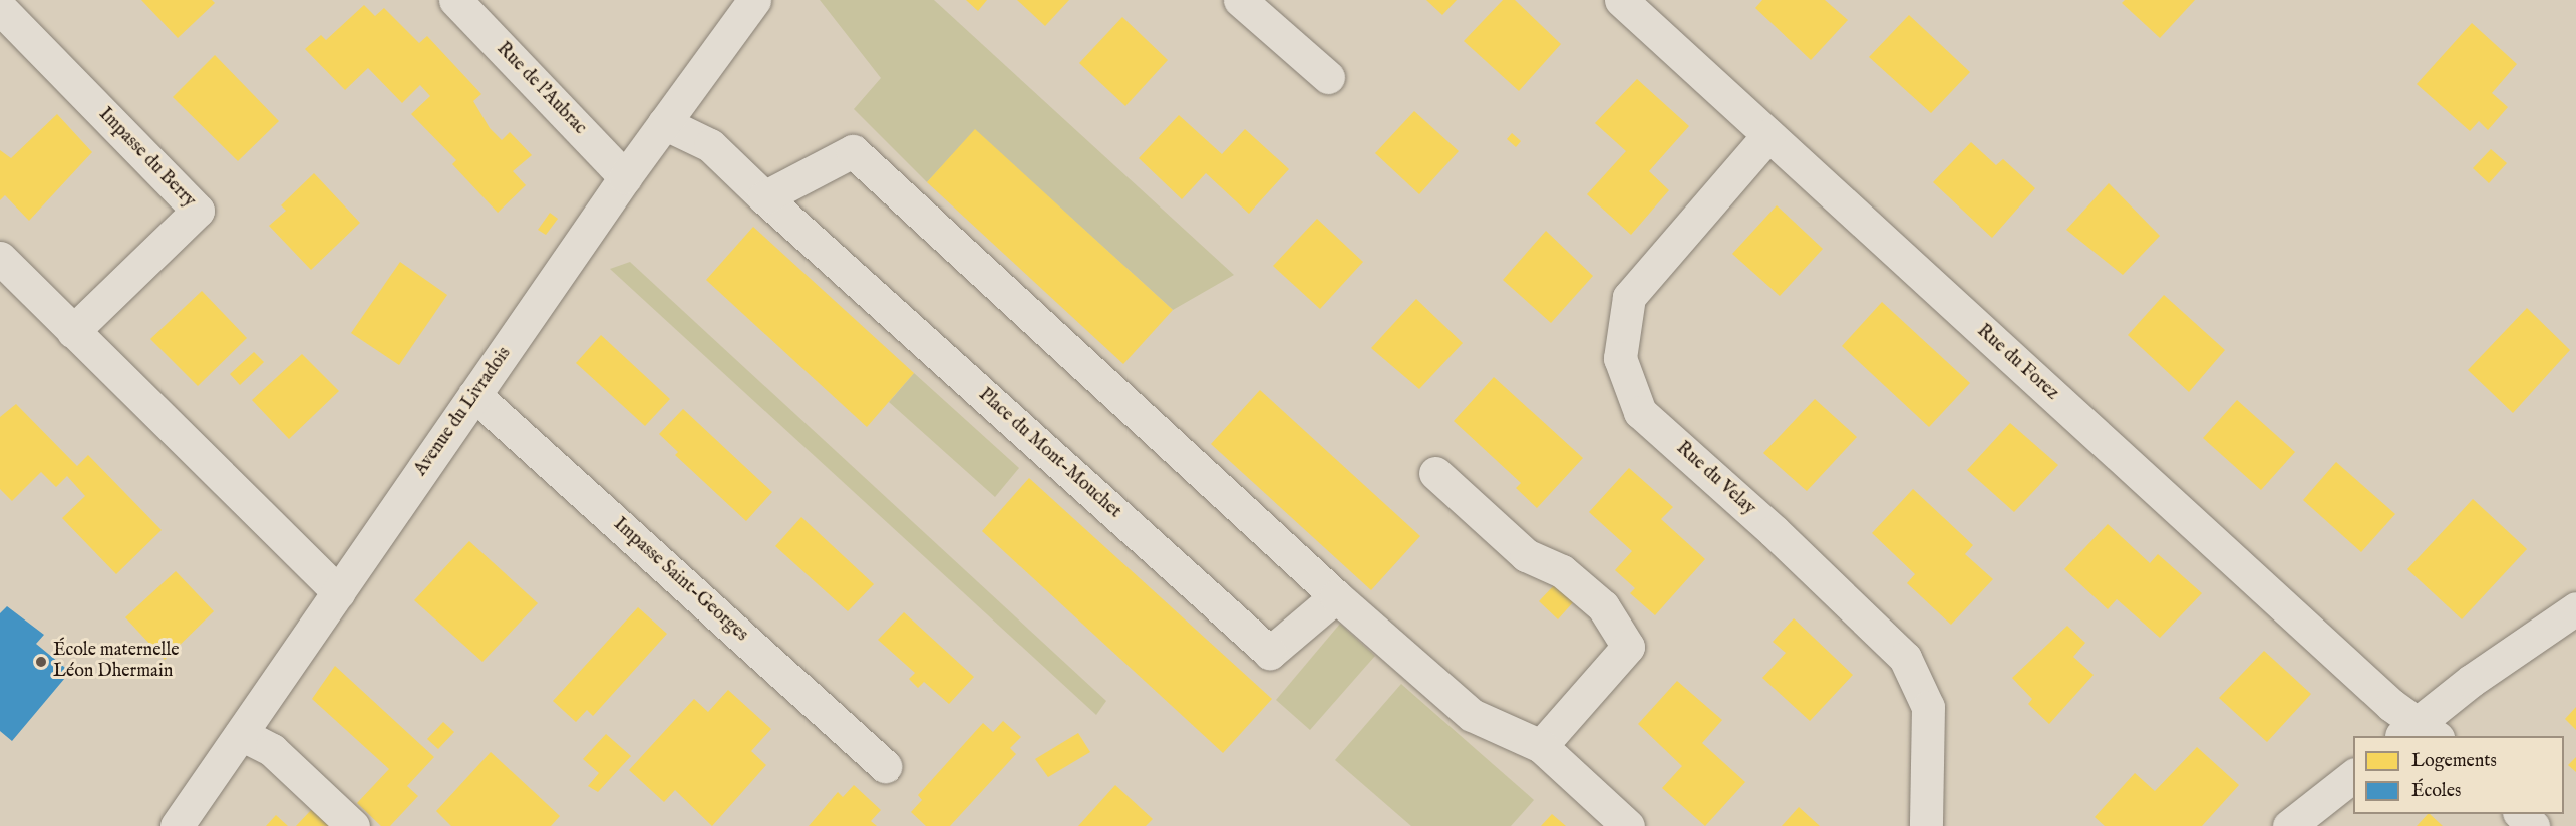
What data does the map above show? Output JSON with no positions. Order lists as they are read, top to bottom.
{
  "streets": {
    "street": [
      "Rue de l'Aubrac",
      "Impasse du Berry",
      "Rue du Forez",
      "Avenue du Livradois",
      "Place du Mont-Mouchet",
      "Rue du Velay",
      "Impasse Saint-Georges"
    ]
  },
  "crossings": [
    ["Rue de l'Aubrac", "Avenue du Livradois"],
    ["Rue du Forez", "Rue du Velay"],
    ["Avenue du Livradois", "Place du Mont-Mouchet"],
    ["Avenue du Livradois", "Impasse Saint-Georges"]
  ],
  "places": ["École maternelle Léon Dhermain"],
  "legend": ["Logements", "Écoles"]
}
